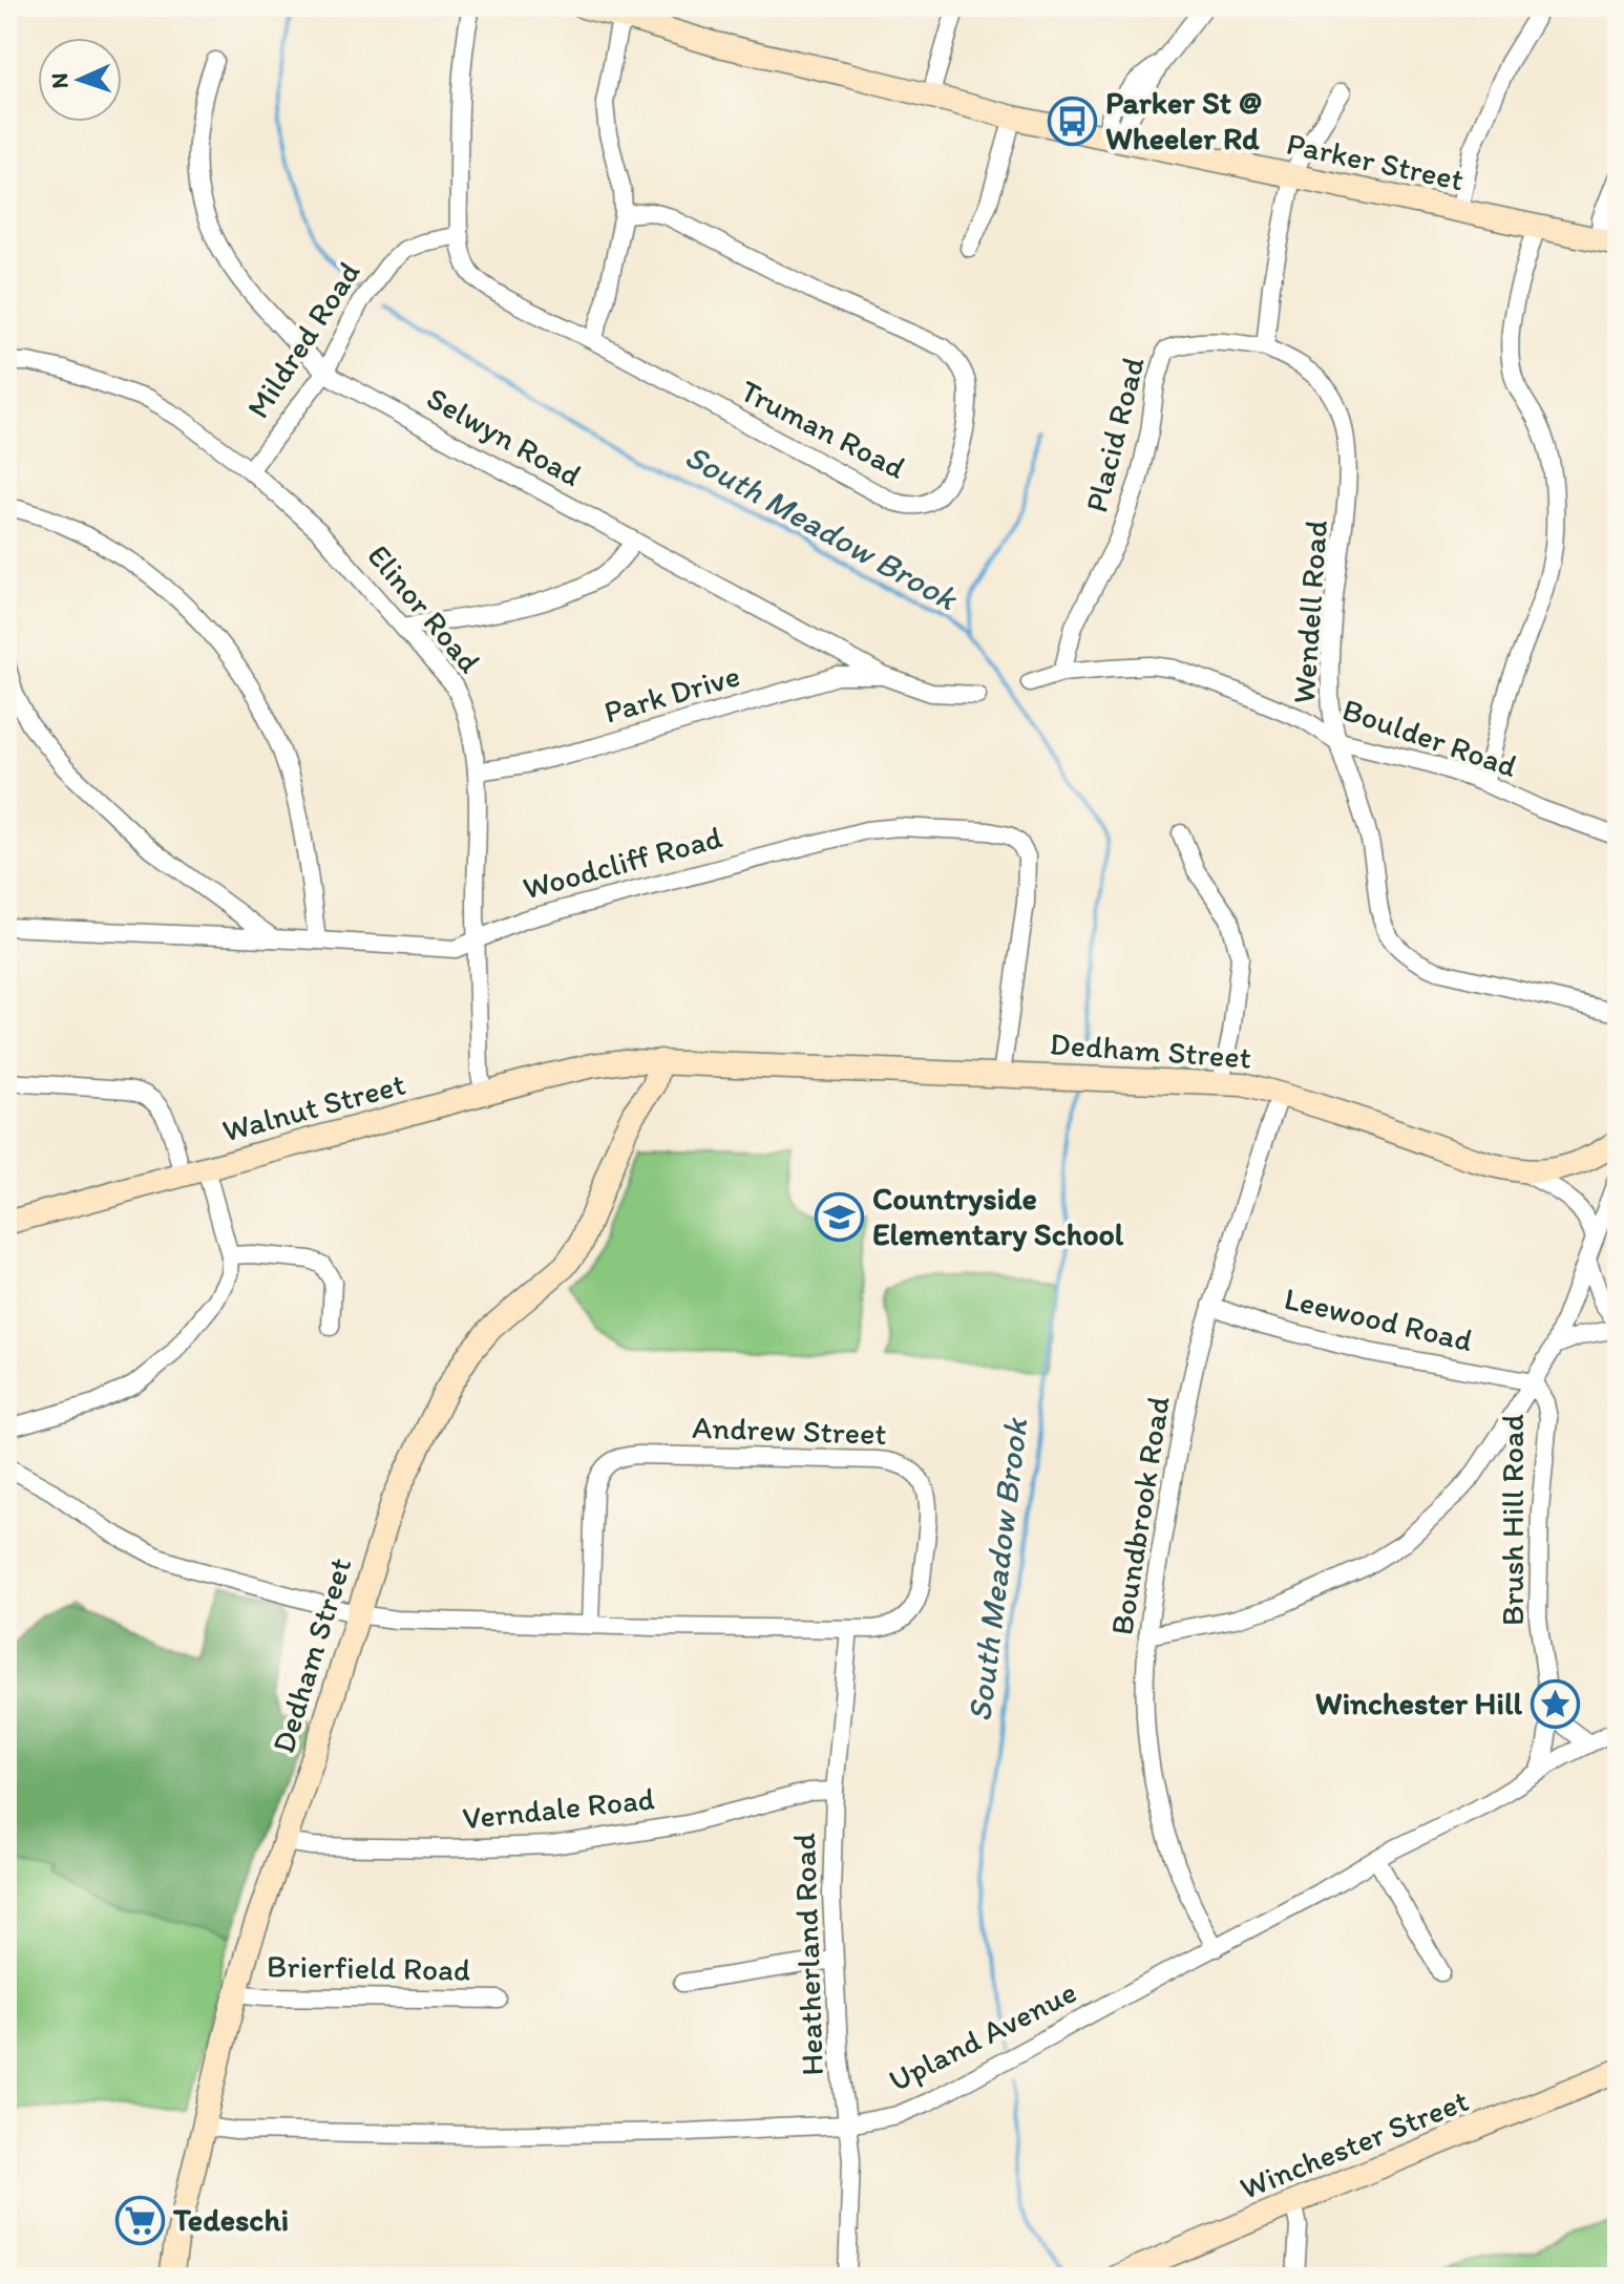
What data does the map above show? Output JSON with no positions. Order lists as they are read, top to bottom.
{
  "streets": {
    "main road": [
      "Parker Street",
      "Dedham Street",
      "Walnut Street",
      "Winchester Street"
    ],
    "street": [
      "Mildred Road",
      "Truman Road",
      "Placid Road",
      "Selwyn Road",
      "Elinor Road",
      "Wendell Road",
      "Park Drive",
      "Boulder Road",
      "Woodcliff Road",
      "Leewood Road",
      "Andrew Street",
      "Boundbrook Road",
      "Brush Hill Road",
      "Verndale Road",
      "Heatherland Road",
      "Brierfield Road",
      "Upland Avenue"
    ]
  },
  "crossings": [
    ["Mildred Road", "Truman Road"],
    ["Mildred Road", "Selwyn Road"],
    ["Mildred Road", "Elinor Road"],
    ["Placid Road", "Wendell Road"],
    ["Placid Road", "Boulder Road"],
    ["Selwyn Road", "Park Drive"],
    ["Elinor Road", "Park Drive"],
    ["Elinor Road", "Woodcliff Road"],
    ["Elinor Road", "Walnut Street"],
    ["Wendell Road", "Boulder Road"],
    ["Woodcliff Road", "Dedham Street"],
    ["Dedham Street", "Walnut Street"],
    ["Dedham Street", "Andrew Street"],
    ["Dedham Street", "Boundbrook Road"],
    ["Dedham Street", "Verndale Road"],
    ["Dedham Street", "Brierfield Road"],
    ["Dedham Street", "Upland Avenue"],
    ["Leewood Road", "Boundbrook Road"],
    ["Leewood Road", "Brush Hill Road"],
    ["Andrew Street", "Heatherland Road"],
    ["Boundbrook Road", "Upland Avenue"],
    ["Brush Hill Road", "Upland Avenue"],
    ["Verndale Road", "Heatherland Road"],
    ["Heatherland Road", "Upland Avenue"]
  ],
  "water": ["South Meadow Brook"],
  "places": {
    "bus stop": ["Parker St @ Wheeler Rd"],
    "school or university": ["Countryside Elementary School"],
    "place": ["Winchester Hill"],
    "supermarket": ["Tedeschi"]
  },
  "north": "left"
}
